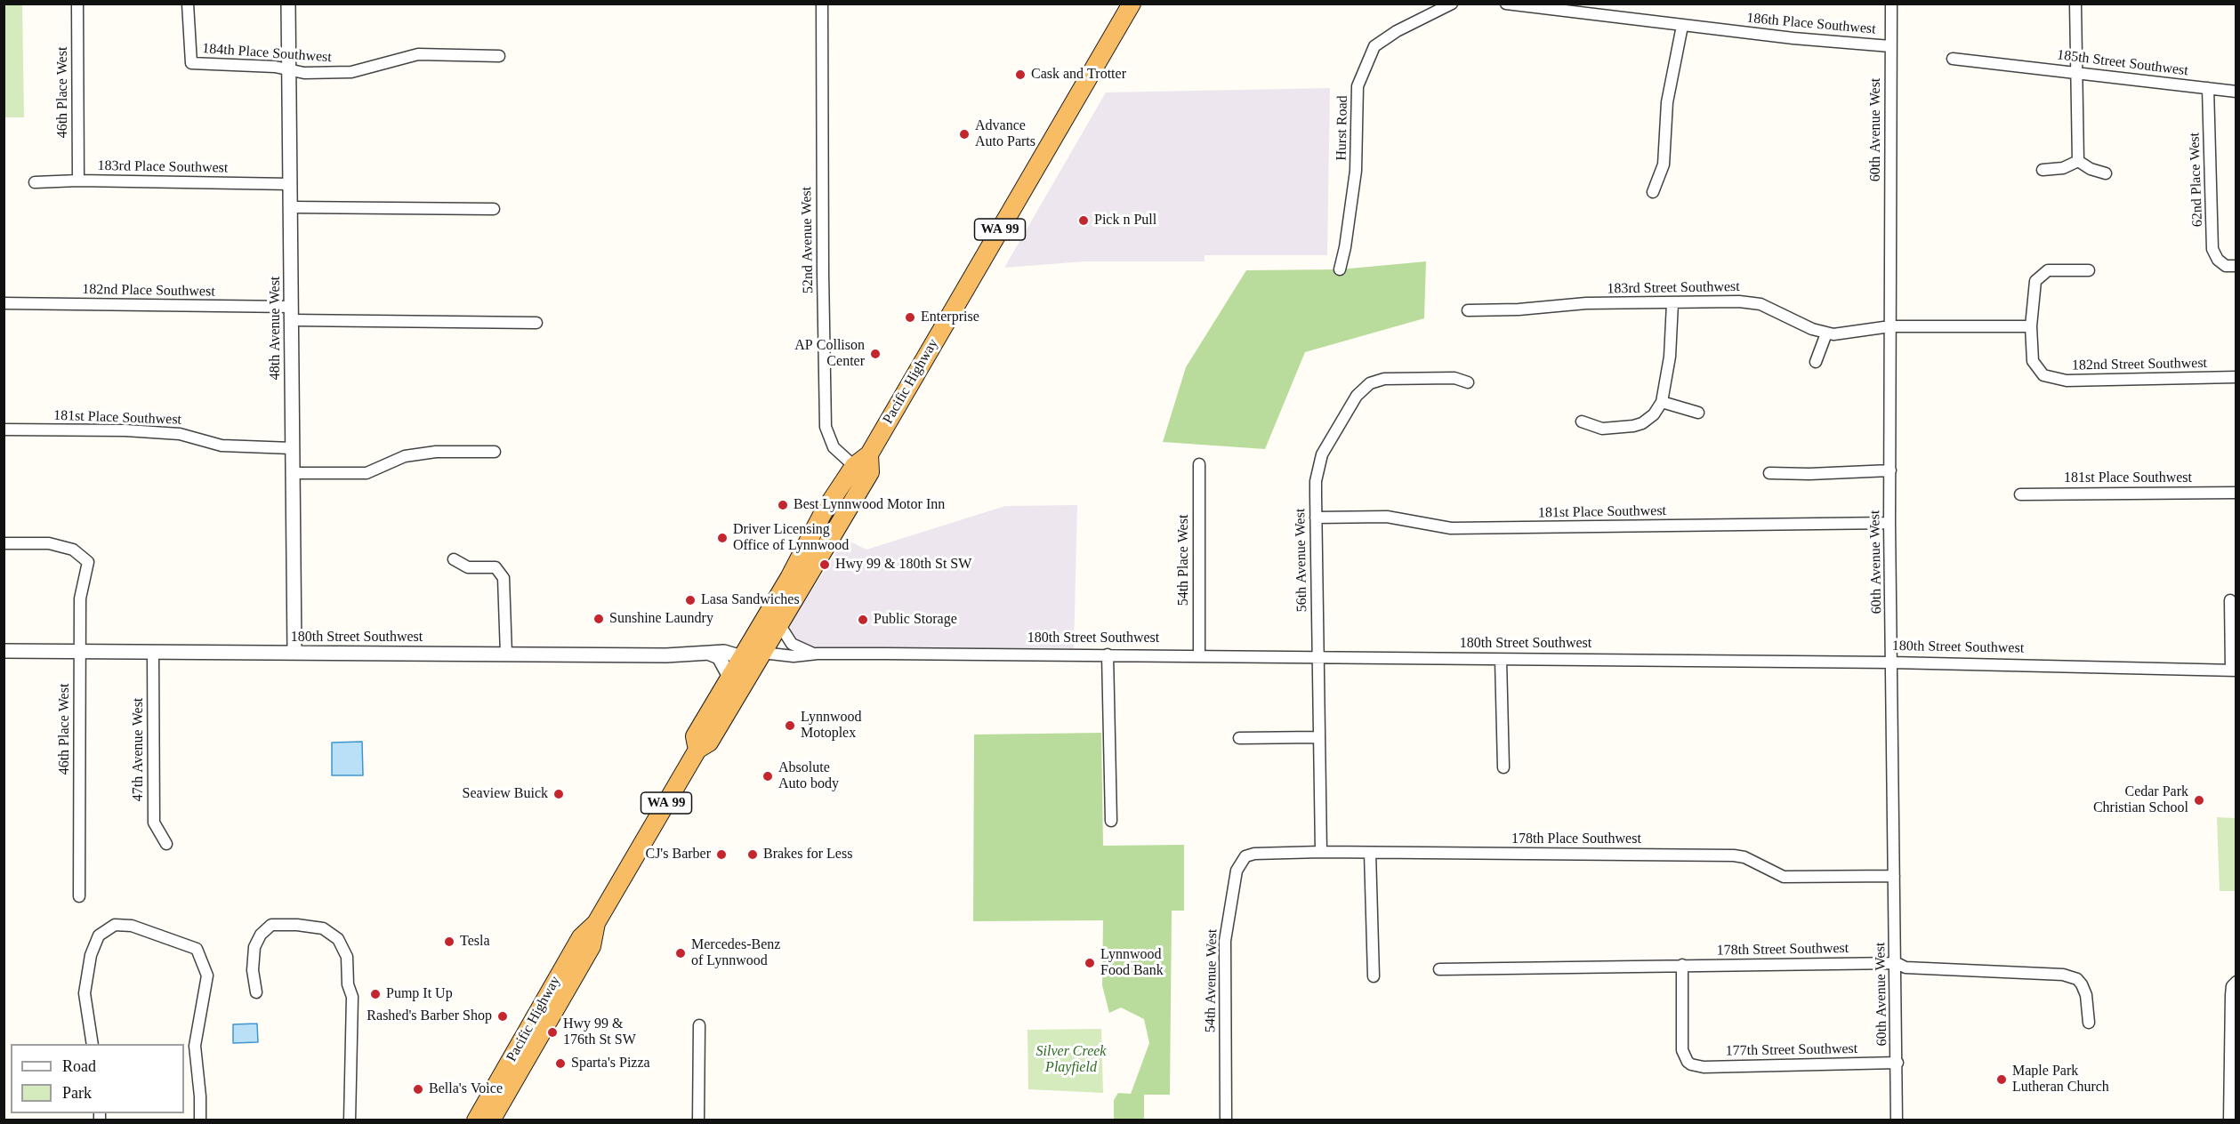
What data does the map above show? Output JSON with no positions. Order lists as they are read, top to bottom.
{
  "streets": {
    "highway": ["WA 99", "Pacific Highway"],
    "street": [
      "186th Place Southwest",
      "184th Place Southwest",
      "185th Street Southwest",
      "46th Place West",
      "Hurst Road",
      "60th Avenue West",
      "183rd Place Southwest",
      "62nd Place West",
      "52nd Avenue West",
      "183rd Street Southwest",
      "182nd Place Southwest",
      "48th Avenue West",
      "182nd Street Southwest",
      "181st Place Southwest",
      "54th Place West",
      "56th Avenue West",
      "180th Street Southwest",
      "47th Avenue West",
      "178th Place Southwest",
      "178th Street Southwest",
      "54th Avenue West",
      "177th Street Southwest"
    ]
  },
  "crossings": [
    ["186th Place Southwest", "60th Avenue West"],
    ["184th Place Southwest", "48th Avenue West"],
    ["185th Street Southwest", "62nd Place West"],
    ["46th Place West", "183rd Place Southwest"],
    ["46th Place West", "180th Street Southwest"],
    ["60th Avenue West", "183rd Street Southwest"],
    ["60th Avenue West", "181st Place Southwest"],
    ["60th Avenue West", "180th Street Southwest"],
    ["60th Avenue West", "178th Place Southwest"],
    ["60th Avenue West", "178th Street Southwest"],
    ["60th Avenue West", "177th Street Southwest"],
    ["183rd Place Southwest", "48th Avenue West"],
    ["52nd Avenue West", "Pacific Highway"],
    ["183rd Street Southwest", "182nd Street Southwest"],
    ["182nd Place Southwest", "48th Avenue West"],
    ["48th Avenue West", "181st Place Southwest"],
    ["48th Avenue West", "180th Street Southwest"],
    ["Pacific Highway", "180th Street Southwest"],
    ["181st Place Southwest", "56th Avenue West"],
    ["54th Place West", "180th Street Southwest"],
    ["56th Avenue West", "180th Street Southwest"],
    ["56th Avenue West", "178th Place Southwest"],
    ["180th Street Southwest", "47th Avenue West"],
    ["178th Place Southwest", "54th Avenue West"],
    ["178th Street Southwest", "177th Street Southwest"]
  ],
  "parks": ["Silver Creek Playfield"],
  "places": [
    "Cask and Trotter",
    "Advance Auto Parts",
    "Pick n Pull",
    "Enterprise",
    "AP Collison Center",
    "Best Lynnwood Motor Inn",
    "Driver Licensing Office of Lynnwood",
    "Hwy 99 & 180th St SW",
    "Lasa Sandwiches",
    "Sunshine Laundry",
    "Public Storage",
    "Lynnwood Motoplex",
    "Absolute Auto body",
    "Seaview Buick",
    "Cedar Park Christian School",
    "CJ's Barber",
    "Brakes for Less",
    "Tesla",
    "Mercedes-Benz of Lynnwood",
    "Lynnwood Food Bank",
    "Pump It Up",
    "Rashed's Barber Shop",
    "Hwy 99 & 176th St SW",
    "Sparta's Pizza",
    "Maple Park Lutheran Church",
    "Bella's Voice"
  ],
  "legend": ["Road", "Park"]
}
